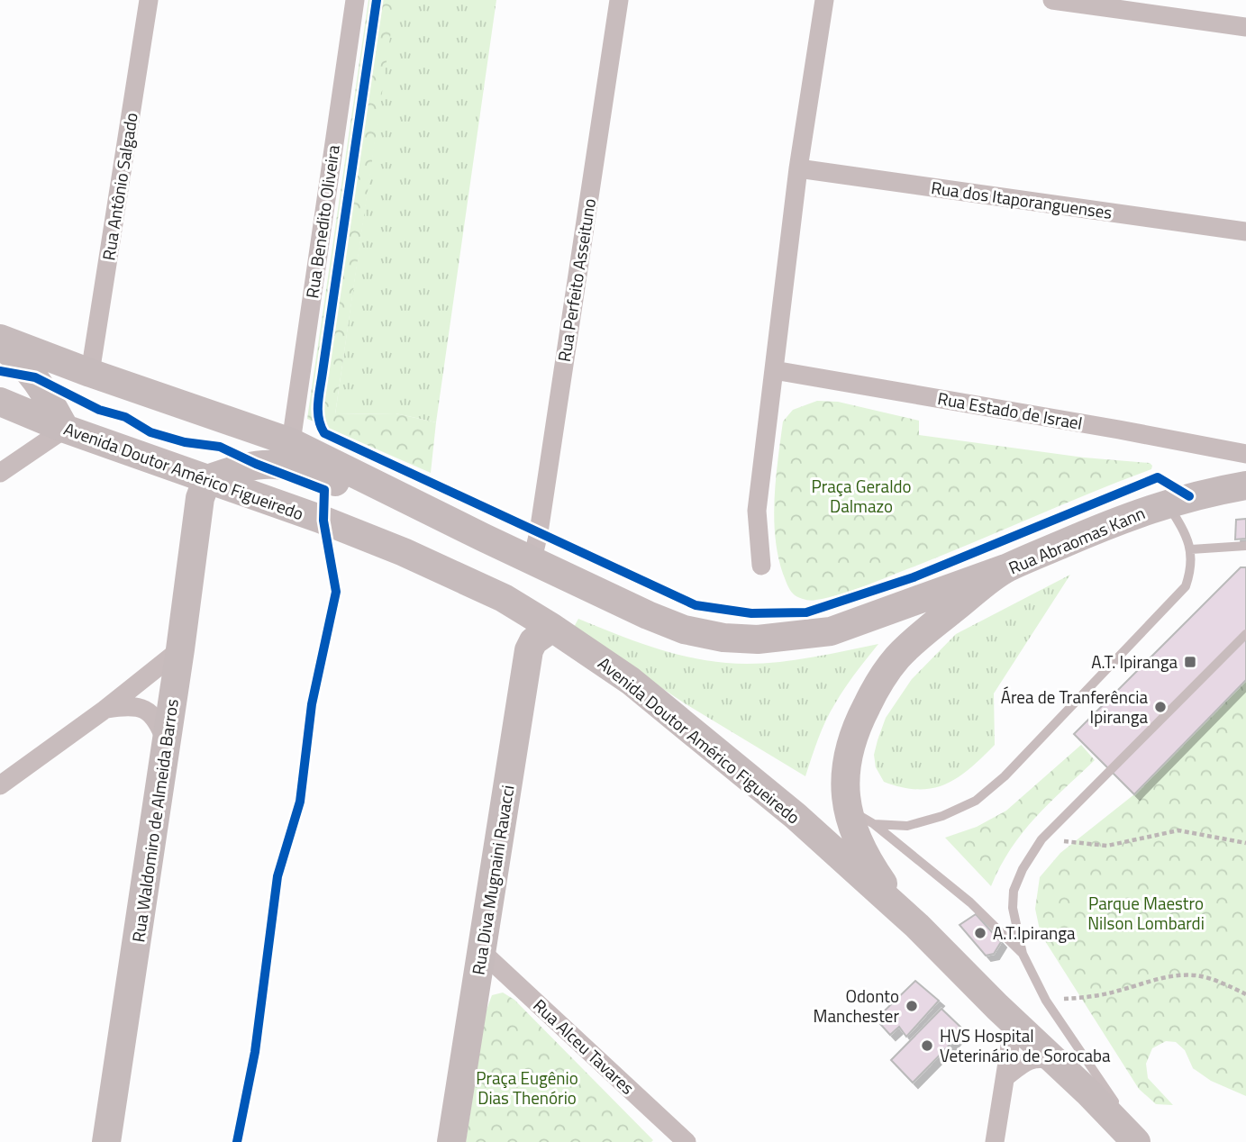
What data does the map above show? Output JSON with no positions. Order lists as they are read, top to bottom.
{
  "streets": {
    "main road": [
      "Avenida Doutor Américo Figueiredo",
      "Rua Abraomas Kann",
      "Rua Waldomiro de Almeida Barros",
      "Rua Diva Mugnaini Ravacci"
    ],
    "street": [
      "Rua Antônio Salgado",
      "Rua dos Itaporanguenses",
      "Rua Benedito Oliveira",
      "Rua Perfeito Asseituno",
      "Rua Estado de Israel",
      "Rua Alceu Tavares"
    ]
  },
  "crossings": [
    ["Avenida Doutor Américo Figueiredo", "Rua Abraomas Kann"],
    ["Avenida Doutor Américo Figueiredo", "Rua Waldomiro de Almeida Barros"],
    ["Avenida Doutor Américo Figueiredo", "Rua Diva Mugnaini Ravacci"],
    ["Rua Diva Mugnaini Ravacci", "Rua Alceu Tavares"]
  ],
  "parks": ["Praça Geraldo Dalmazo", "Parque Maestro Nilson Lombardi", "Praça Eugênio Dias Thenório"],
  "places": {
    "transit": ["A.T. Ipiranga"],
    "other": [
      "Área de Tranferência Ipiranga",
      "A.T.Ipiranga",
      "Odonto Manchester",
      "HVS Hospital Veterinário de Sorocaba"
    ]
  }
}
